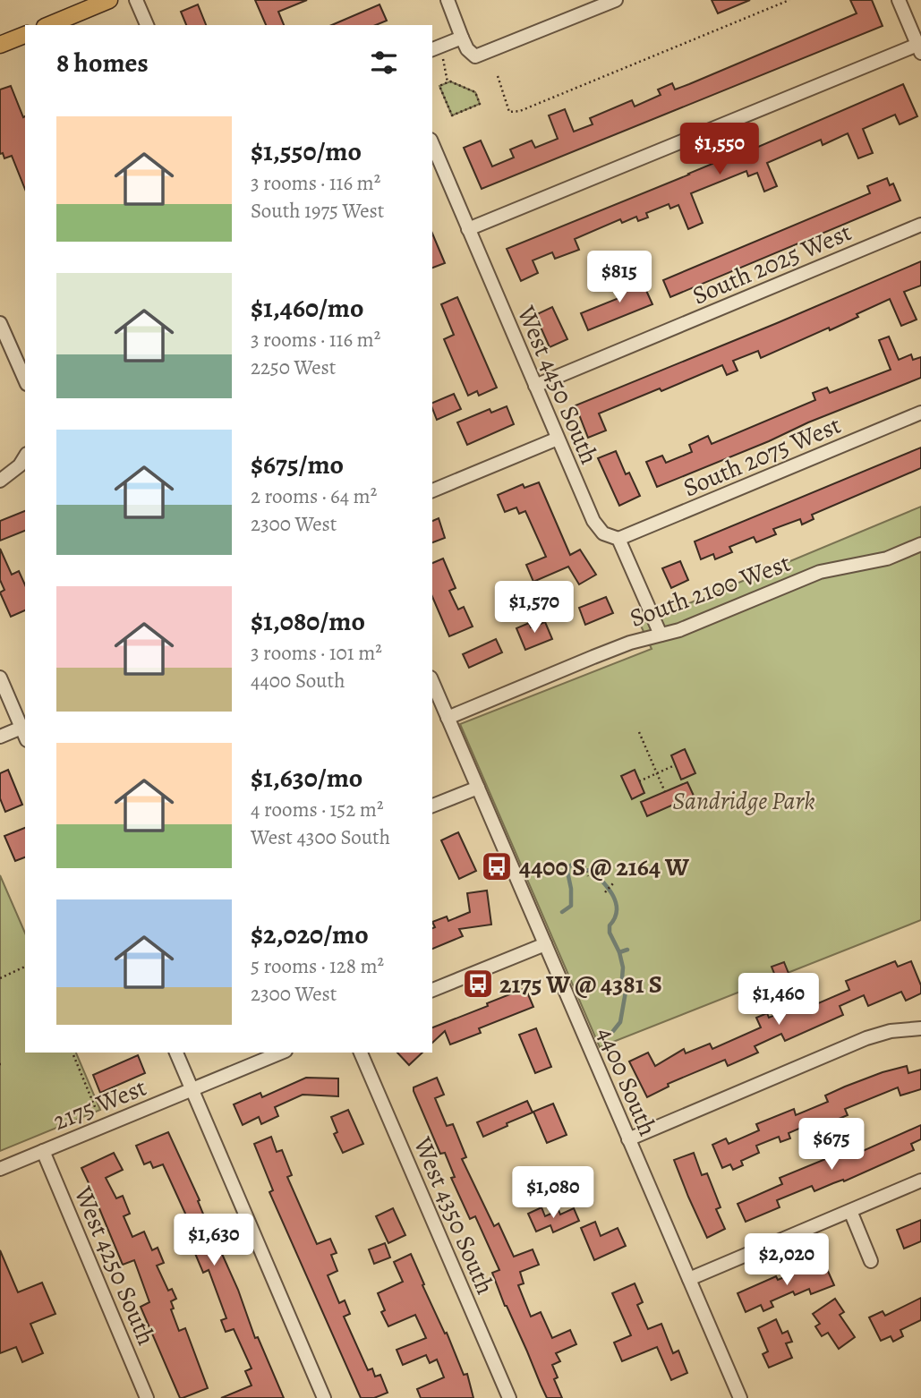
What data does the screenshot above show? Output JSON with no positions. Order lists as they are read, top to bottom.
{
  "streets": {
    "street": [
      "South 2025 West",
      "West 4450 South",
      "South 2075 West",
      "South 2100 West",
      "4400 South",
      "2175 West",
      "West 4350 South",
      "West 4250 South"
    ]
  },
  "crossings": [
    ["South 2025 West", "West 4450 South"],
    ["West 4450 South", "South 2075 West"],
    ["South 2100 West", "4400 South"],
    ["2175 West", "West 4250 South"]
  ],
  "parks": ["Sandridge Park"],
  "places": {
    "bus stop": ["4400 S @ 2164 W", "2175 W @ 4381 S"]
  },
  "page": {
    "heading": "8 homes",
    "list": [
      {
        "name": "$1,550/mo",
        "note": "3 rooms · 116 m² · South 1975 West"
      },
      {
        "name": "$1,460/mo",
        "note": "3 rooms · 116 m² · 2250 West"
      },
      {
        "name": "$675/mo",
        "note": "2 rooms · 64 m² · 2300 West"
      },
      {
        "name": "$1,080/mo",
        "note": "3 rooms · 101 m² · 4400 South"
      },
      {
        "name": "$1,630/mo",
        "note": "4 rooms · 152 m² · West 4300 South"
      },
      {
        "name": "$2,020/mo",
        "note": "5 rooms · 128 m² · 2300 West"
      }
    ],
    "price": [
      "$1,550",
      "$815",
      "$1,570",
      "$1,460",
      "$675",
      "$1,080",
      "$1,630",
      "$2,020"
    ]
  }
}
